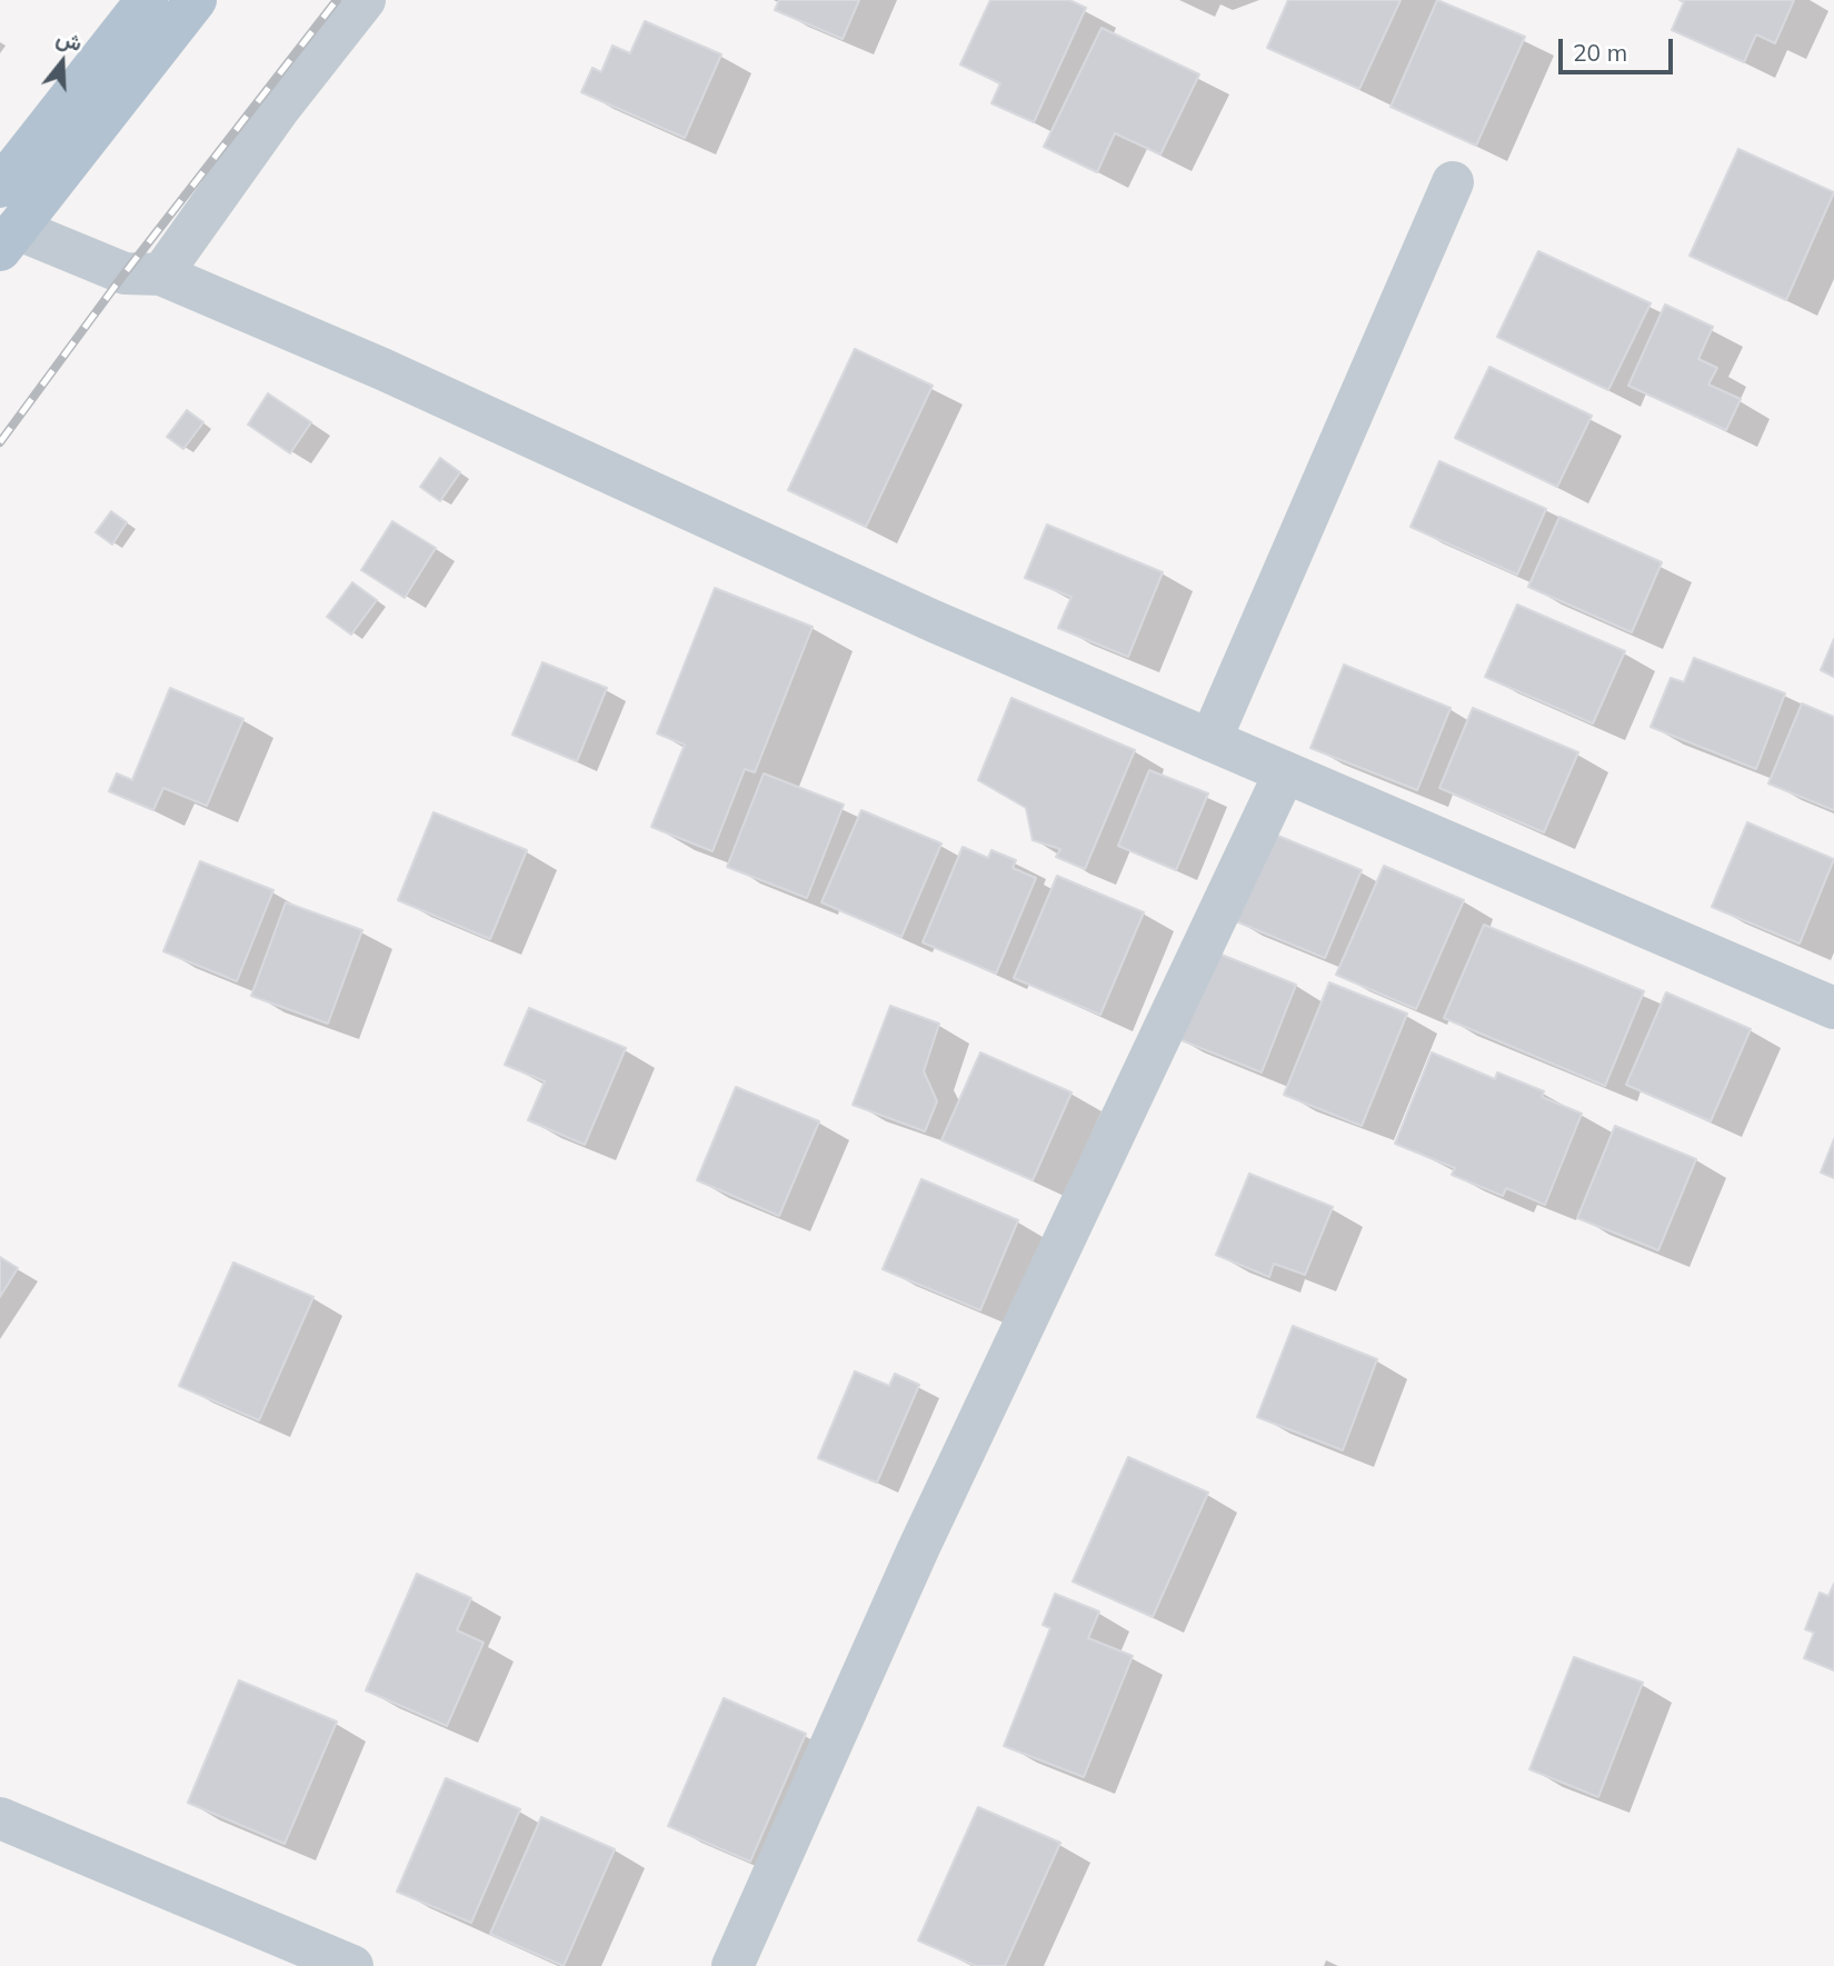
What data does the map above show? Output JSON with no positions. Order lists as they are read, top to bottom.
{
  "scale_bar": "20 m",
  "north": "top"
}
